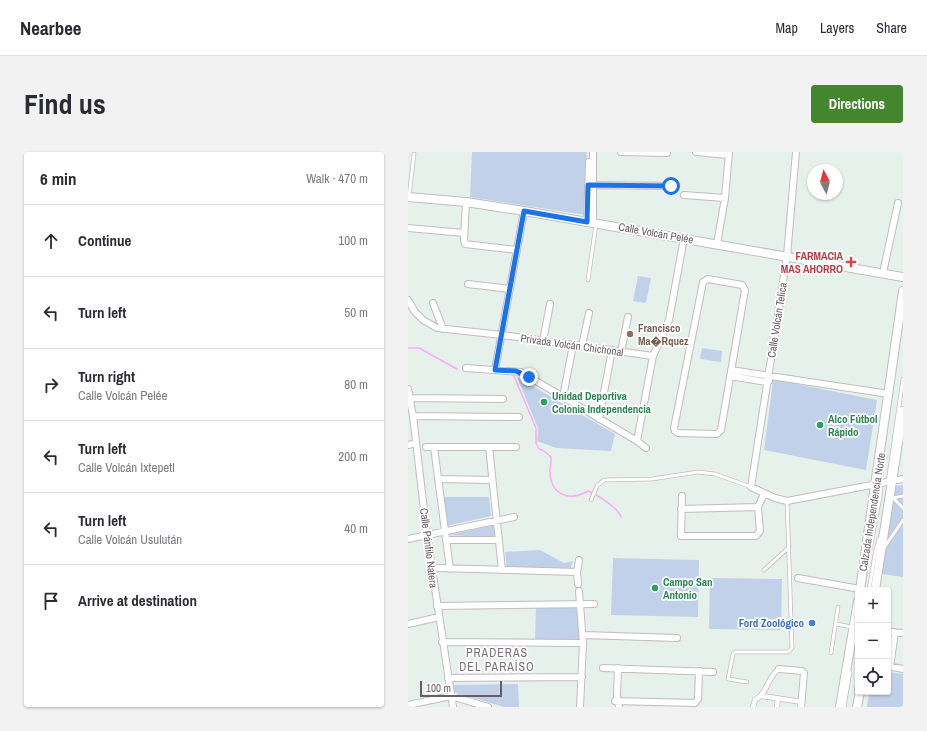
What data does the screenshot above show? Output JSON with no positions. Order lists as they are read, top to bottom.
{
  "streets": {
    "street": [
      "Calle Volcán Pelée",
      "Calle Volcán Telica",
      "Privada Volcán Chichonal",
      "Calzada Independencia Norte",
      "Calle Pánfilo Natera"
    ]
  },
  "crossings": [
    ["Calle Volcán Pelée", "Calle Volcán Telica"]
  ],
  "districts": ["PRADERAS DEL PARAÍSO"],
  "places": {
    "health": ["FARMACIA MAS AHORRO"],
    "other": [
      "Francisco Ma�Rquez",
      "Unidad Deportiva Colonia Independencia",
      "Alco Fútbol Rápido",
      "Campo San Antonio",
      "Ford Zoológico"
    ]
  },
  "scale_bar": "100 m",
  "north": "top",
  "page": {
    "header": "Nearbee",
    "nav": ["Map", "Layers", "Share"],
    "title": "Find us",
    "buttons": "Directions",
    "heading": ["6 min", "Walk · 470 m"],
    "list": [
      ["Continue", "100 m"],
      ["Turn left", "50 m"],
      ["Turn right", "Calle Volcán Pelée", "80 m"],
      ["Turn left", "Calle Volcán Ixtepetl", "200 m"],
      ["Turn left", "Calle Volcán Usulután", "40 m"],
      "Arrive at destination"
    ],
    "map_buttons": ["+", "−"],
    "scale": "100 m"
  }
}
